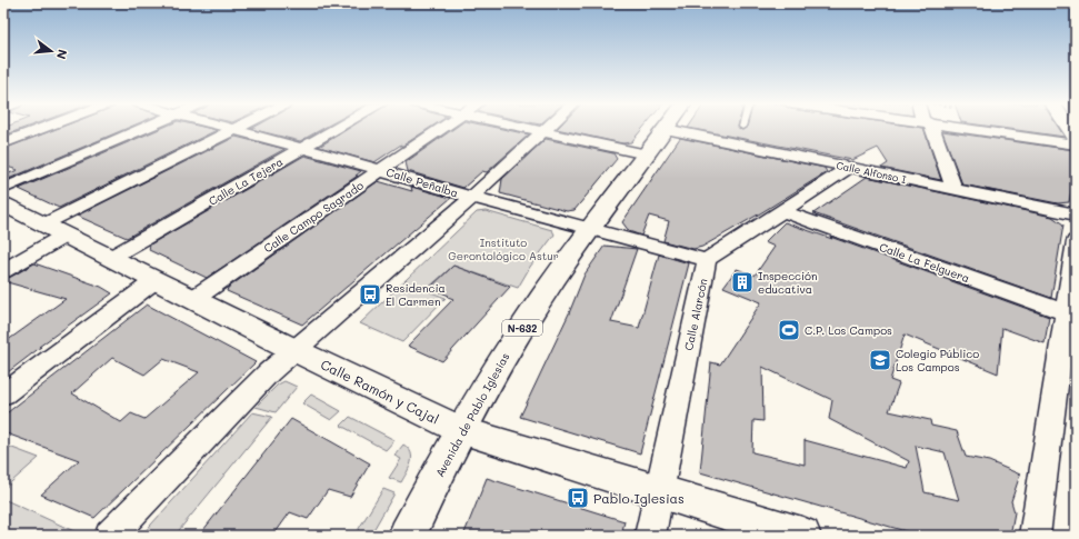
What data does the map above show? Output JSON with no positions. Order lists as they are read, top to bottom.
{
  "streets": {
    "main road": ["N-632", "Calle Ramón y Cajal", "Avenida de Pablo Iglesias"],
    "street": [
      "Calle Alfonso I",
      "Calle La Tejera",
      "Calle Peñalba",
      "Calle Campo Sagrado",
      "Calle La Felguera",
      "Calle Alarcón"
    ]
  },
  "crossings": [
    ["Calle Alfonso I", "Avenida de Pablo Iglesias"],
    ["Calle La Tejera", "Calle Peñalba"],
    ["Calle La Tejera", "Calle Ramón y Cajal"],
    ["Calle Peñalba", "Calle Campo Sagrado"],
    ["Calle Peñalba", "Calle Alarcón"],
    ["Calle Peñalba", "Avenida de Pablo Iglesias"],
    ["Calle Campo Sagrado", "Calle Ramón y Cajal"],
    ["Calle Alarcón", "Calle Ramón y Cajal"],
    ["Calle Ramón y Cajal", "Avenida de Pablo Iglesias"]
  ],
  "parks": ["Instituto Gerontológico Astur"],
  "places": {
    "building": ["Inspección educativa"],
    "bus stop": ["Residencia El Carmen", "Pablo Iglesias"],
    "sports": ["C.P. Los Campos"],
    "school or university": ["Colegio Público Los Campos"]
  },
  "north": "right"
}
